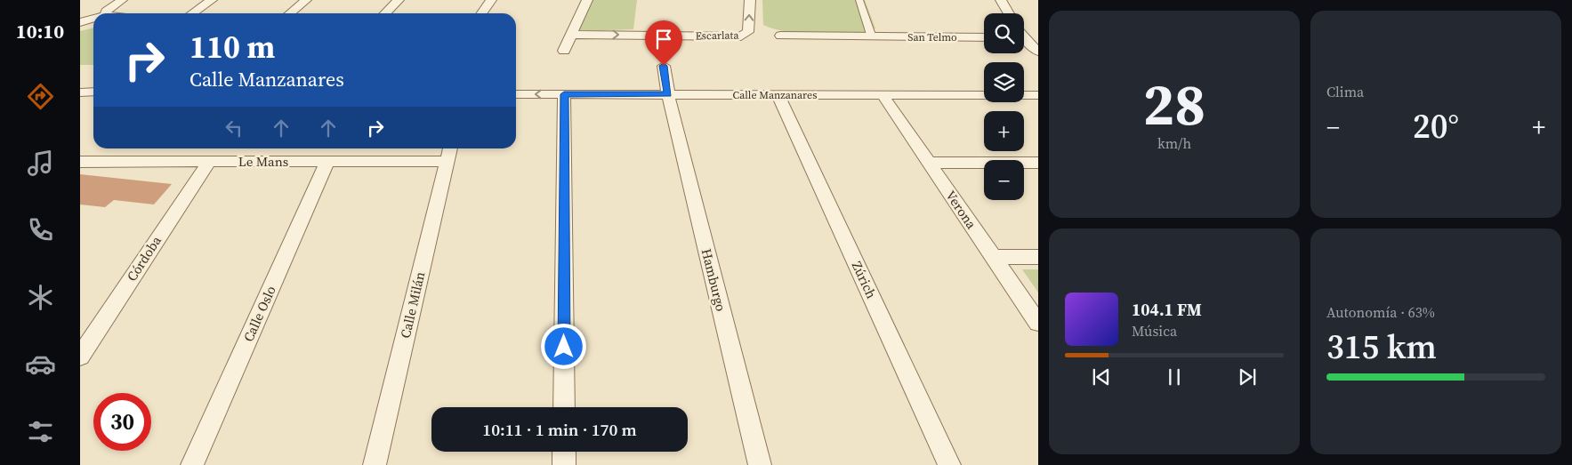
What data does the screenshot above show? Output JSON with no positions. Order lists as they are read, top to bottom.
{
  "streets": {
    "street": [
      "Escarlata",
      "San Telmo",
      "Calle Manzanares",
      "Le Mans",
      "Verona",
      "Córdoba",
      "Hamburgo",
      "Zúrich",
      "Calle Milán",
      "Calle Oslo"
    ]
  },
  "crossings": [
    ["Calle Manzanares", "Verona"],
    ["Calle Manzanares", "Hamburgo"],
    ["Calle Manzanares", "Zúrich"],
    ["Le Mans", "Córdoba"],
    ["Le Mans", "Calle Milán"],
    ["Le Mans", "Calle Oslo"]
  ],
  "one_way": ["Escarlata"],
  "page": {
    "tabs": "10:10",
    "tile": [
      ["28", "km/h"],
      "Clima",
      ["Autonomía · 63%", "315 km"]
    ],
    "map_buttons": ["+", "−"],
    "turn": ["110 m", "Calle Manzanares"],
    "heat": ["−", "20°", "+"],
    "song": ["104.1 FM", "Música"],
    "limit": "30",
    "trip": "10:11 · 1 min · 170 m"
  }
}
